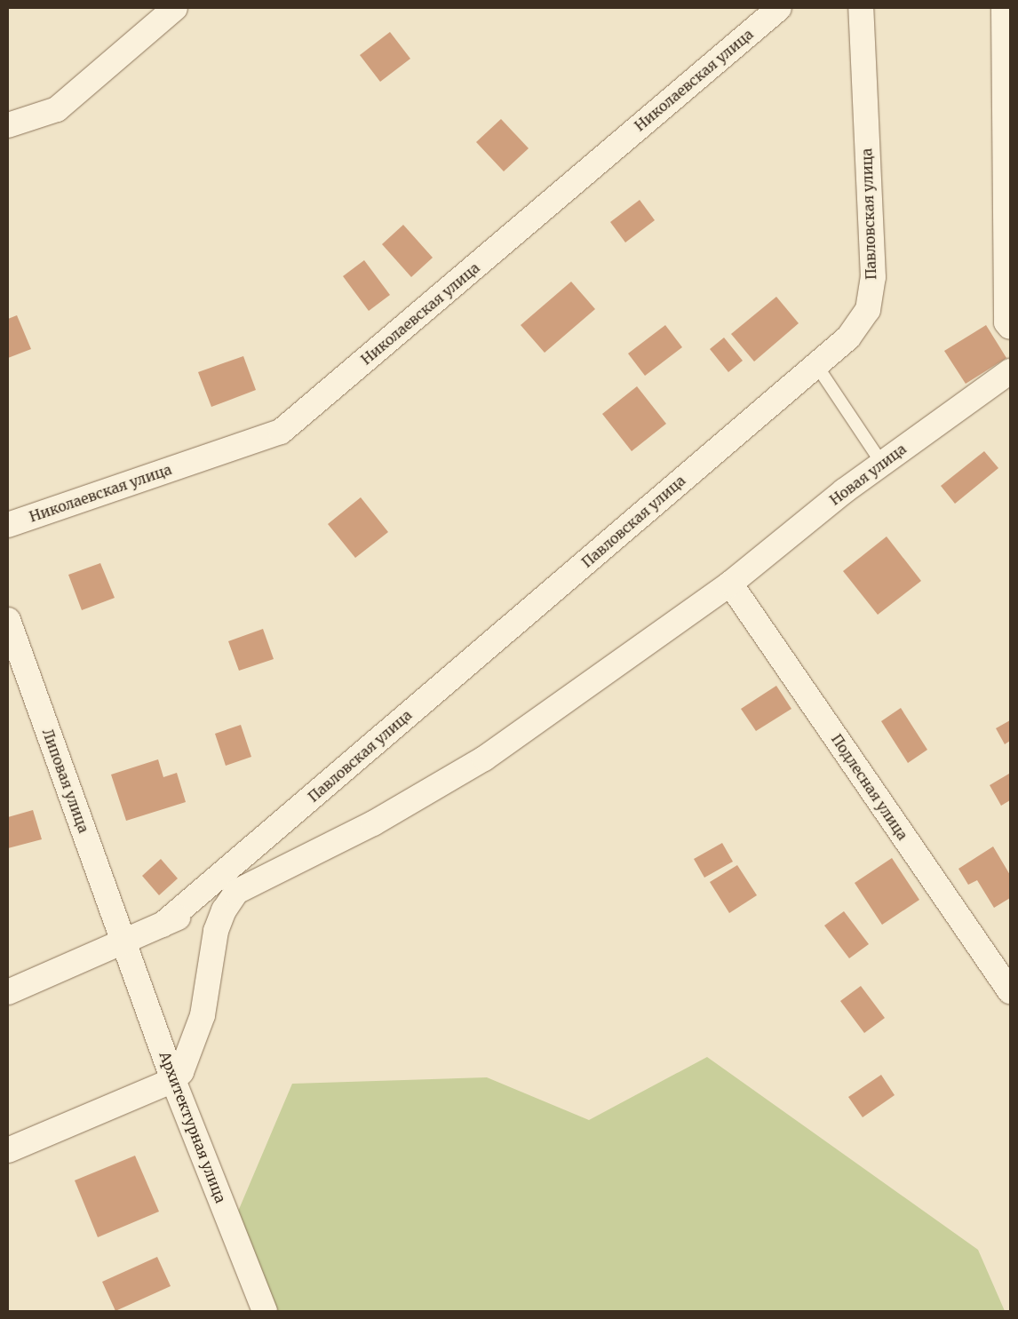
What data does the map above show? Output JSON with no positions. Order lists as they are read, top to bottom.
{
  "streets": {
    "street": [
      "Николаевская улица",
      "Павловская улица",
      "Новая улица",
      "Липовая улица",
      "Подлесная улица",
      "Архитектурная улица"
    ]
  },
  "crossings": [
    ["Павловская улица", "Новая улица"],
    ["Новая улица", "Липовая улица"],
    ["Новая улица", "Подлесная улица"],
    ["Новая улица", "Архитектурная улица"],
    ["Липовая улица", "Архитектурная улица"]
  ]
}
